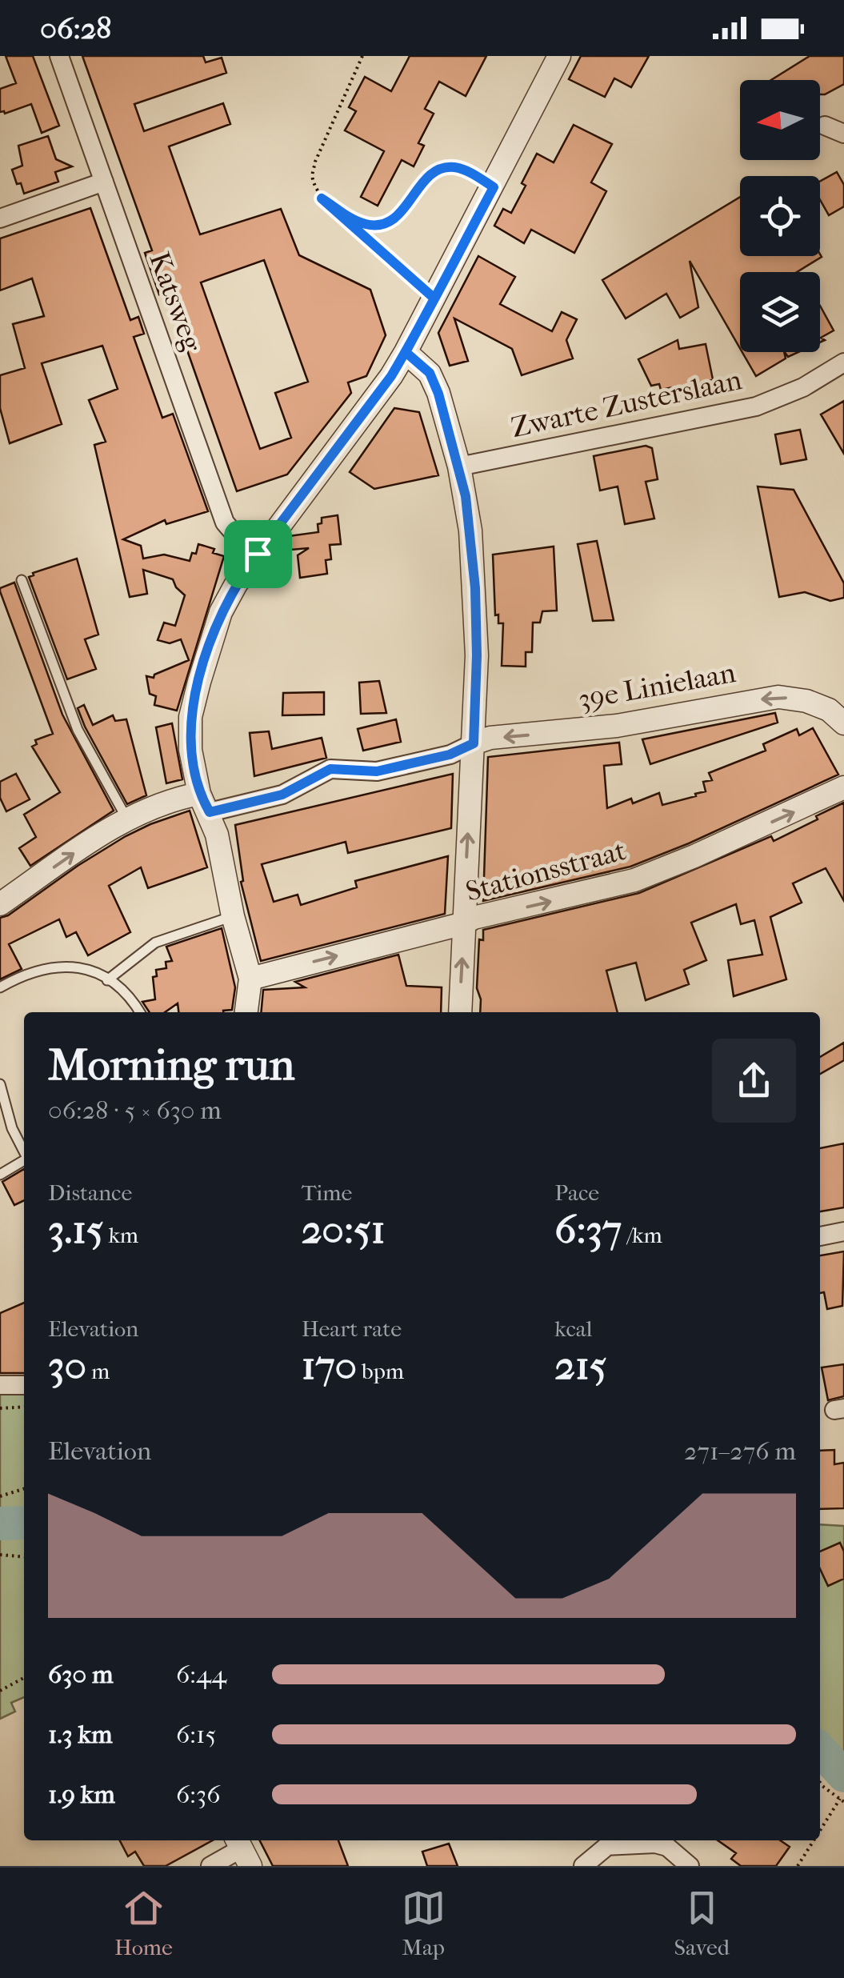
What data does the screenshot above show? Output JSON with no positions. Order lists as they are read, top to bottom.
{
  "streets": {
    "street": [
      "Katsweg",
      "Zwarte Zusterslaan",
      "39e Linielaan",
      "Stationsstraat"
    ]
  },
  "one_way": ["39e Linielaan"],
  "north": "left",
  "page": {
    "status": "06:28",
    "heading": ["Morning run", "06:28 · 5 × 630 m"],
    "stats": [
      ["Distance", "3.15 km"],
      ["Time", "20:51"],
      ["Pace", "6:37 /km"],
      ["Elevation", "30 m"],
      ["Heart rate", "170 bpm"],
      ["kcal", "215"]
    ],
    "chart": ["Elevation", "271–276 m"],
    "list": [
      {
        "name": "630 m",
        "note": "6:44"
      },
      {
        "name": "1.3 km",
        "note": "6:15"
      },
      {
        "name": "1.9 km",
        "note": "6:36"
      }
    ],
    "tabs": ["Home", "Map", "Saved"]
  }
}
